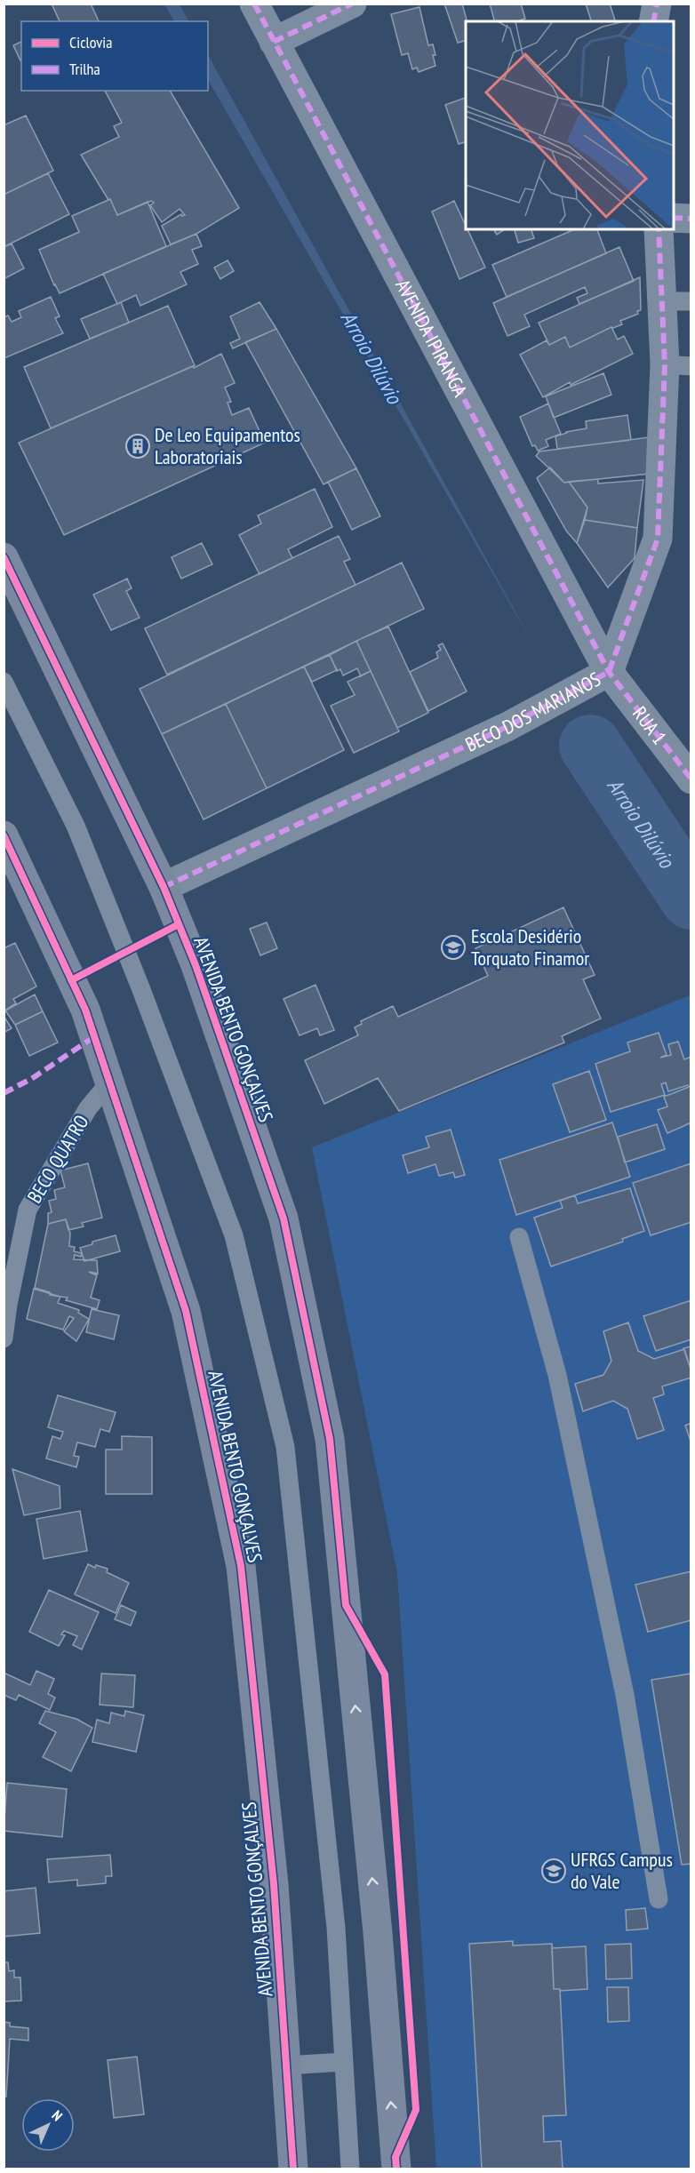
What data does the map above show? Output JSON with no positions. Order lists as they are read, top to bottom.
{
  "streets": {
    "main road": ["AVENIDA BENTO GONÇALVES"],
    "street": ["AVENIDA IPIRANGA", "BECO DOS MARIANOS", "RUA 1"],
    "lane": ["BECO QUATRO"]
  },
  "crossings": [
    ["AVENIDA IPIRANGA", "BECO DOS MARIANOS"],
    ["AVENIDA IPIRANGA", "RUA 1"],
    ["BECO DOS MARIANOS", "RUA 1"],
    ["BECO DOS MARIANOS", "AVENIDA BENTO GONÇALVES"],
    ["AVENIDA BENTO GONÇALVES", "BECO QUATRO"]
  ],
  "water": ["Arroio Dilúvio"],
  "places": {
    "building": ["De Leo Equipamentos Laboratoriais"],
    "school or university": ["Escola Desidério Torquato Finamor", "UFRGS Campus do Vale"]
  },
  "legend": ["Ciclovia", "Trilha"],
  "north": "top right"
}
